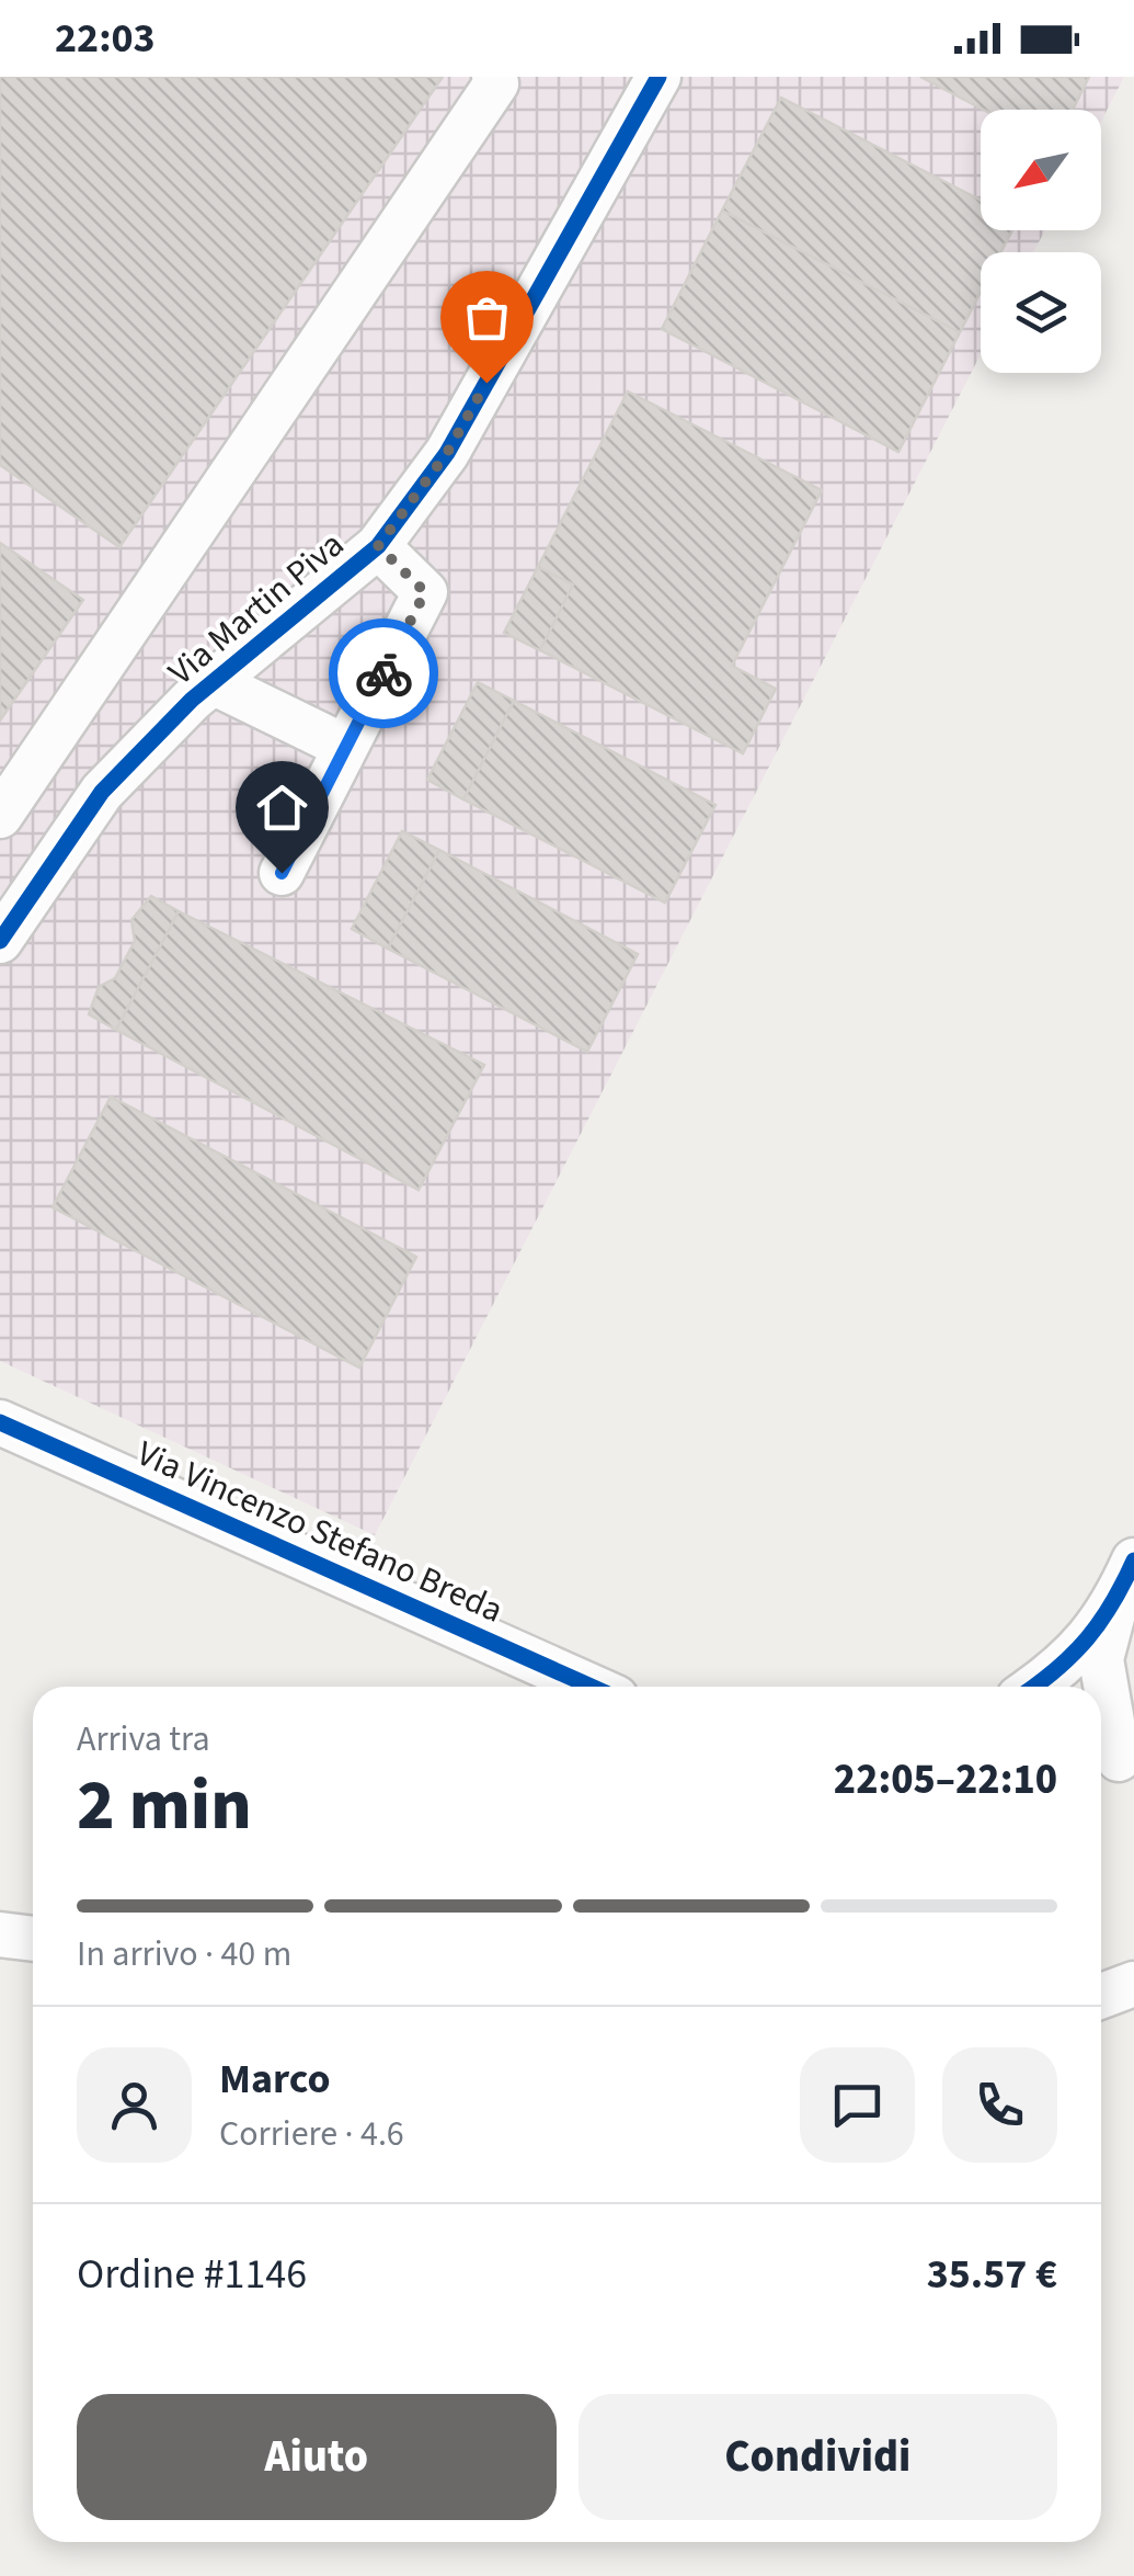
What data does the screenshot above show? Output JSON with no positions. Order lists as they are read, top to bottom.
{
  "streets": {
    "street": ["Via Martin Piva", "Via Vincenzo Stefano Breda"]
  },
  "north": "bottom left",
  "page": {
    "status": "22:03",
    "heading": ["2 min", "Arriva tra", "22:05–22:10"],
    "panel": [
      "Marco",
      "Corriere · 4.6",
      "Ordine #1146",
      "35.57 €"
    ],
    "bar": "In arrivo · 40 m",
    "buttons": ["Aiuto", "Condividi"]
  }
}
